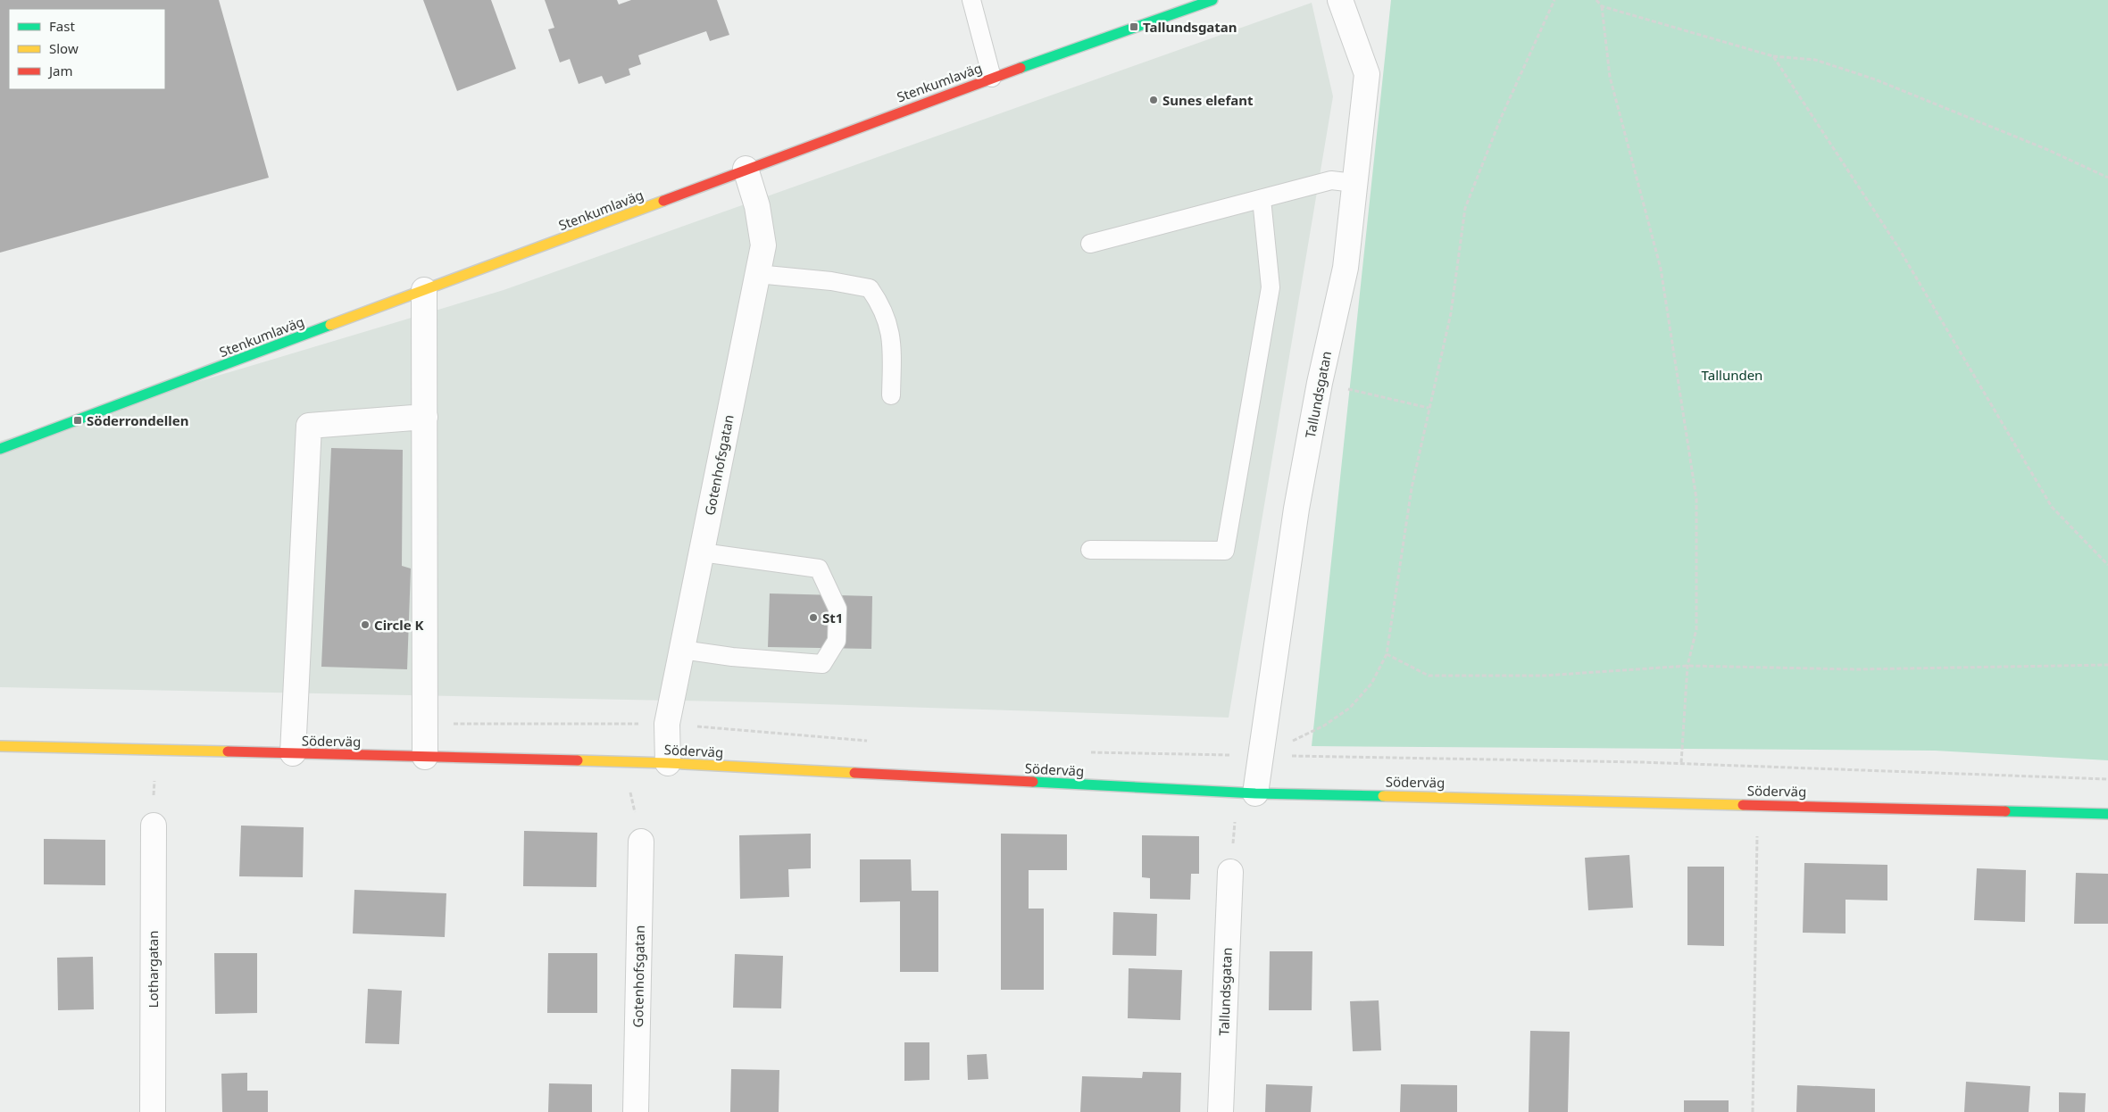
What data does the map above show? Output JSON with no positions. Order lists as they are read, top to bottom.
{
  "streets": {
    "main road": ["Stenkumlaväg", "Söderväg"],
    "street": ["Tallundsgatan", "Gotenhofsgatan", "Lothargatan"]
  },
  "crossings": [
    ["Stenkumlaväg", "Gotenhofsgatan"],
    ["Tallundsgatan", "Söderväg"],
    ["Gotenhofsgatan", "Söderväg"]
  ],
  "parks": ["Tallunden"],
  "places": {
    "transit": ["Tallundsgatan", "Söderrondellen"],
    "other": ["Sunes elefant", "St1", "Circle K"]
  },
  "legend": ["Fast", "Slow", "Jam"]
}
